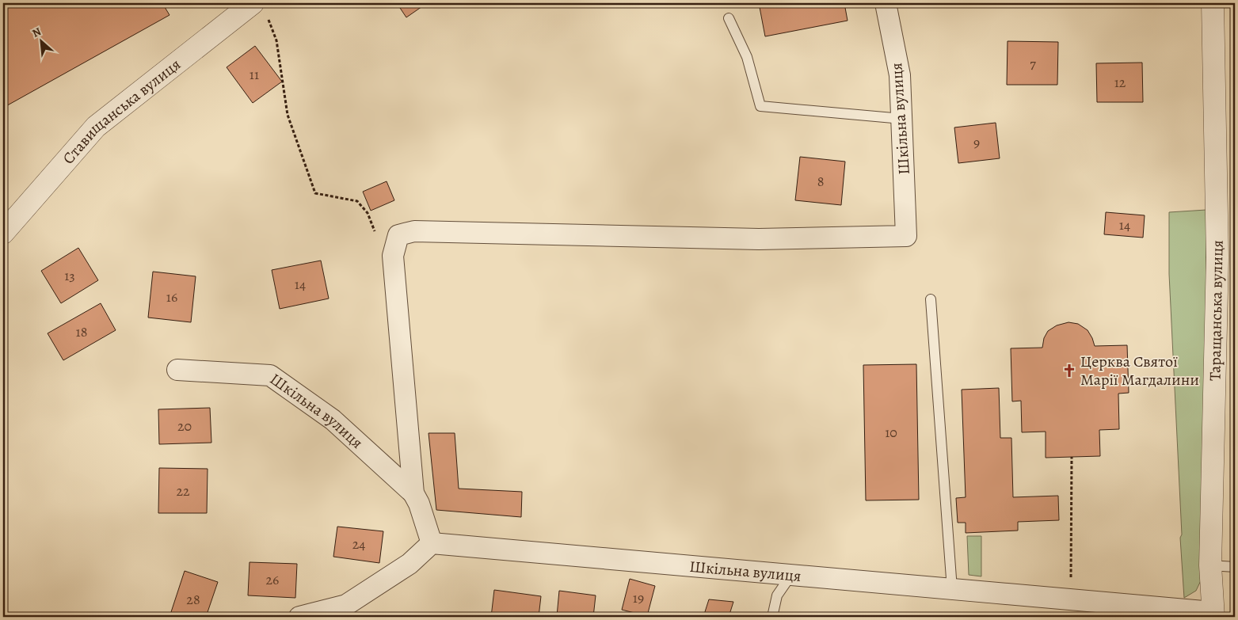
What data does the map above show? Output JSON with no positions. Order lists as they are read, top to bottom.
{
  "streets": {
    "street": ["Ставищанська вулиця", "Шкільна вулиця", "Таращанська вулиця"]
  },
  "crossings": [
    ["Шкільна вулиця", "Таращанська вулиця"]
  ],
  "places": {
    "church": ["Церква Святої Марії Магдалини"]
  },
  "house_numbers": [
    "7",
    "11",
    "12",
    "9",
    "8",
    "14",
    "13",
    "14",
    "16",
    "18",
    "20",
    "10",
    "22",
    "24",
    "26",
    "19",
    "28"
  ],
  "north": "top left"
}
